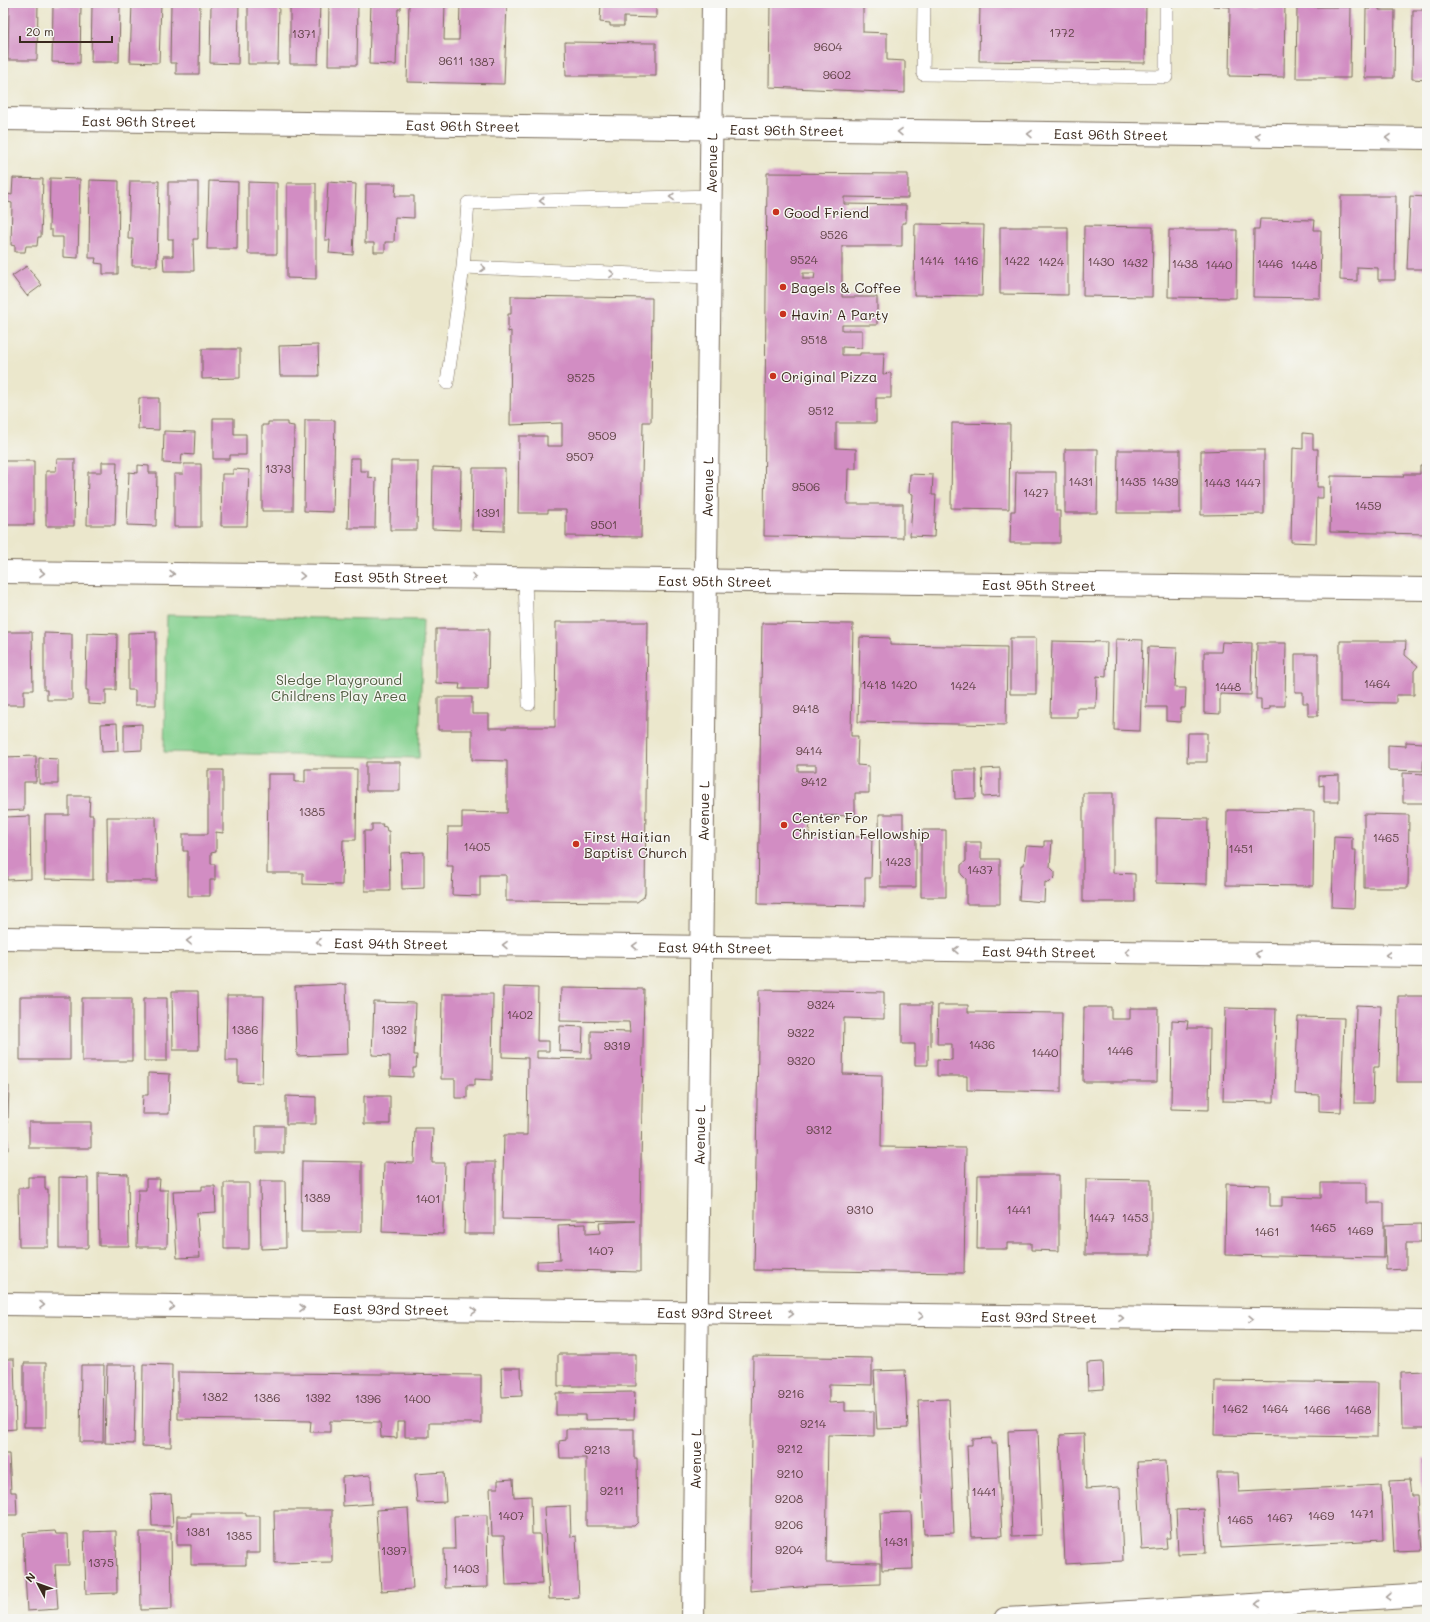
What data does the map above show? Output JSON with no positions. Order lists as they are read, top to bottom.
{
  "streets": {
    "street": [
      "East 96th Street",
      "Avenue L",
      "East 95th Street",
      "East 94th Street",
      "East 93rd Street"
    ]
  },
  "crossings": [
    ["East 96th Street", "Avenue L"],
    ["Avenue L", "East 95th Street"],
    ["Avenue L", "East 94th Street"],
    ["Avenue L", "East 93rd Street"]
  ],
  "one_way": [
    "East 96th Street",
    "East 95th Street",
    "East 94th Street",
    "East 93rd Street"
  ],
  "parks": ["Sledge Playground Childrens Play Area"],
  "places": [
    "Good Friend",
    "Bagels & Coffee",
    "Havin' A Party",
    "Original Pizza",
    "Center For Christian Fellowship",
    "First Haitian Baptist Church"
  ],
  "house_numbers": [
    "1772",
    "1371",
    "9604",
    "9611",
    "1387",
    "9602",
    "9526",
    "9524",
    "1414",
    "1416",
    "1422",
    "1424",
    "1430",
    "1432",
    "1438",
    "1446",
    "1440",
    "1448",
    "9518",
    "9525",
    "9512",
    "9509",
    "9507",
    "1373",
    "1431",
    "1435",
    "1439",
    "1443",
    "1447",
    "9506",
    "1427",
    "1459",
    "1391",
    "9501",
    "1464",
    "1418",
    "1420",
    "1424",
    "1448",
    "9418",
    "9414",
    "9412",
    "1385",
    "1465",
    "1405",
    "1451",
    "1423",
    "1437",
    "9324",
    "1402",
    "1386",
    "1392",
    "9322",
    "1436",
    "9319",
    "1446",
    "1440",
    "9320",
    "9312",
    "1389",
    "1401",
    "9310",
    "1441",
    "1447",
    "1453",
    "1465",
    "1469",
    "1461",
    "1407",
    "9216",
    "1382",
    "1386",
    "1392",
    "1396",
    "1400",
    "1462",
    "1464",
    "1466",
    "1468",
    "9214",
    "9212",
    "9213",
    "9210",
    "9211",
    "1441",
    "9208",
    "1471",
    "1407",
    "1469",
    "1467",
    "1465",
    "9206",
    "1381",
    "1385",
    "1431",
    "9204",
    "1397",
    "1375",
    "1403"
  ],
  "scale_bar": "20 m",
  "north": "top left"
}
